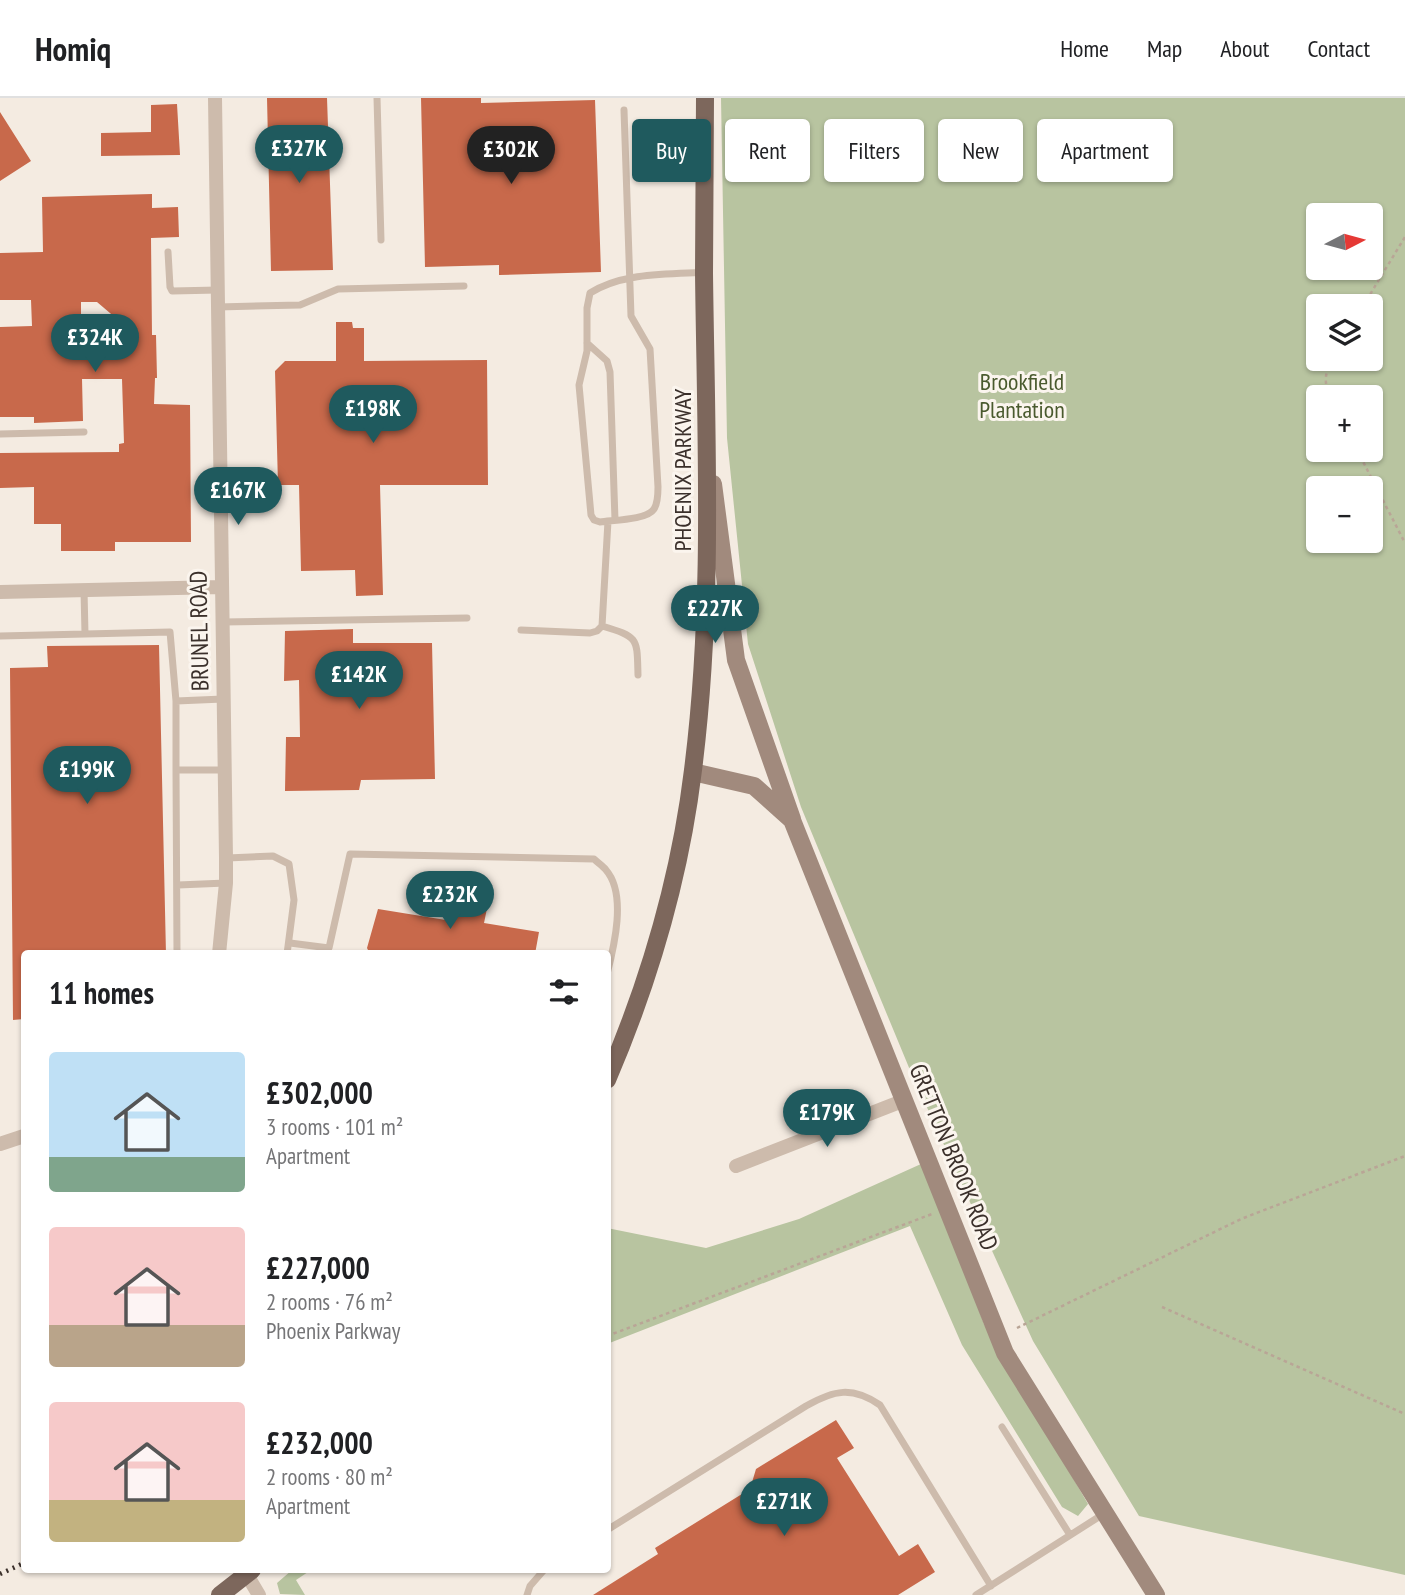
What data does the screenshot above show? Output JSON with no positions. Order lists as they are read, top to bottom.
{
  "streets": {
    "main road": ["PHOENIX PARKWAY"],
    "street": ["BRUNEL ROAD", "GRETTON BROOK ROAD"]
  },
  "crossings": [
    ["PHOENIX PARKWAY", "GRETTON BROOK ROAD"]
  ],
  "parks": ["Brookfield Plantation"],
  "north": "right",
  "page": {
    "header": "Homiq",
    "nav": [
      "Home",
      "Map",
      "About",
      "Contact"
    ],
    "chip": [
      "Buy",
      "Rent",
      "Filters",
      "New",
      "Apartment"
    ],
    "price": [
      "£327K",
      "£302K",
      "£324K",
      "£198K",
      "£167K",
      "£227K",
      "£142K",
      "£199K",
      "£232K",
      "£179K",
      "£271K"
    ],
    "map_buttons": ["+", "−"],
    "heading": "11 homes",
    "list": [
      {
        "name": "£302,000",
        "note": "3 rooms · 101 m² · Apartment"
      },
      {
        "name": "£227,000",
        "note": "2 rooms · 76 m² · Phoenix Parkway"
      },
      {
        "name": "£232,000",
        "note": "2 rooms · 80 m² · Apartment"
      }
    ]
  }
}
